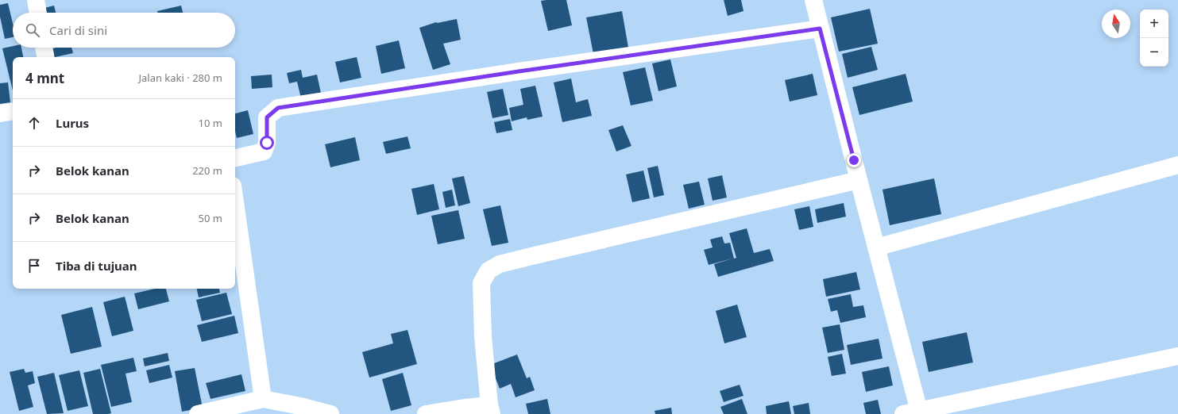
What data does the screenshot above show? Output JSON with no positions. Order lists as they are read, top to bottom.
{
  "north": "top",
  "page": {
    "map_buttons": ["+", "−"],
    "search": "Cari di sini",
    "heading": ["4 mnt", "Jalan kaki · 280 m"],
    "list": [
      ["Lurus", "10 m"],
      ["Belok kanan", "220 m"],
      ["Belok kanan", "50 m"],
      "Tiba di tujuan"
    ]
  }
}
